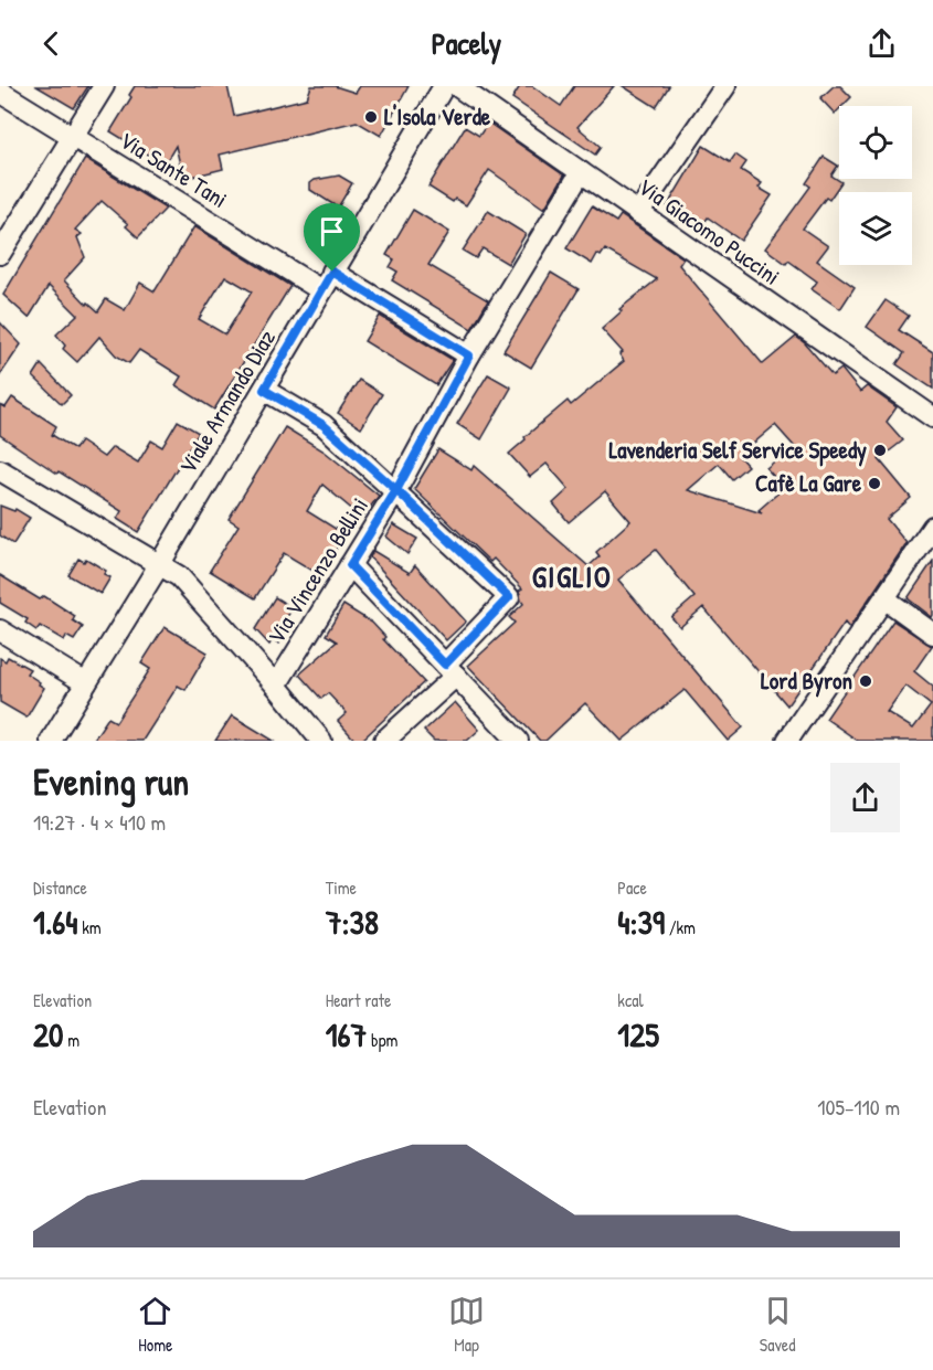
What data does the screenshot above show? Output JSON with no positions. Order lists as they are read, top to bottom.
{
  "streets": {
    "street": [
      "Via Sante Tani",
      "Via Giacomo Puccini",
      "Viale Armando Diaz",
      "Via Vincenzo Bellini"
    ]
  },
  "crossings": [
    ["Via Sante Tani", "Viale Armando Diaz"],
    ["Via Giacomo Puccini", "Via Vincenzo Bellini"]
  ],
  "districts": ["GIGLIO"],
  "places": [
    "L'Isola Verde",
    "Lavenderia Self Service Speedy",
    "Cafè La Gare",
    "Lord Byron"
  ],
  "page": {
    "header": "Pacely",
    "heading": ["Evening run", "19:27 · 4 × 410 m"],
    "stats": [
      ["Distance", "1.64 km"],
      ["Time", "7:38"],
      ["Pace", "4:39 /km"],
      ["Elevation", "20 m"],
      ["Heart rate", "167 bpm"],
      ["kcal", "125"]
    ],
    "chart": ["Elevation", "105–110 m"],
    "tabs": ["Home", "Map", "Saved"]
  }
}
